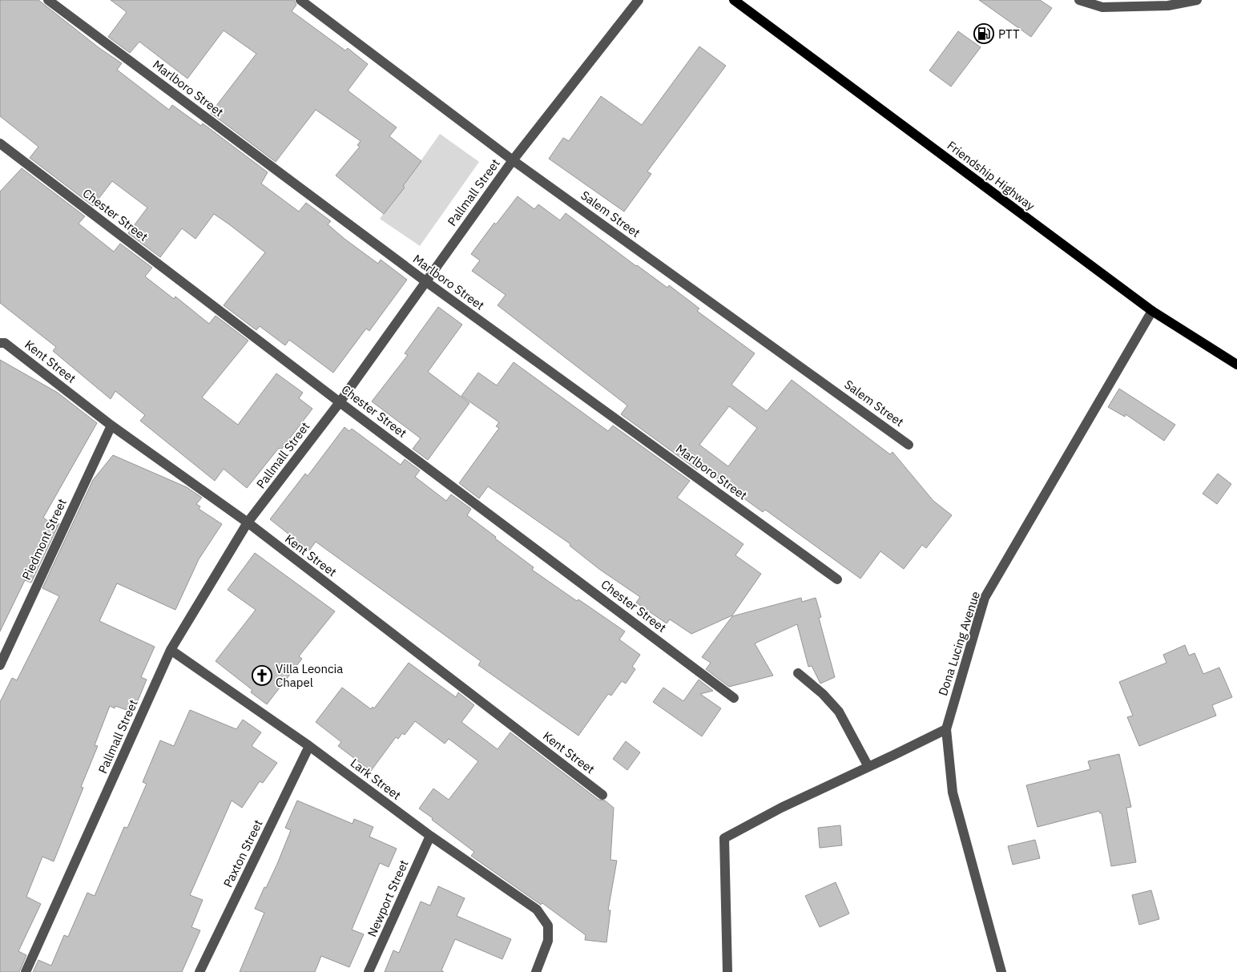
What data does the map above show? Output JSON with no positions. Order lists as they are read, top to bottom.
{
  "streets": {
    "main road": ["Friendship Highway"],
    "street": [
      "Marlboro Street",
      "Pallmall Street",
      "Salem Street",
      "Chester Street",
      "Kent Street",
      "Piedmont Street",
      "Dona Lucing Avenue",
      "Lark Street",
      "Paxton Street",
      "Newport Street"
    ]
  },
  "crossings": [
    ["Marlboro Street", "Pallmall Street"],
    ["Friendship Highway", "Dona Lucing Avenue"],
    ["Pallmall Street", "Salem Street"],
    ["Pallmall Street", "Chester Street"],
    ["Pallmall Street", "Kent Street"],
    ["Pallmall Street", "Lark Street"],
    ["Kent Street", "Piedmont Street"],
    ["Lark Street", "Paxton Street"],
    ["Lark Street", "Newport Street"]
  ],
  "places": {
    "fuel station": ["PTT"],
    "church": ["Villa Leoncia Chapel"]
  }
}
